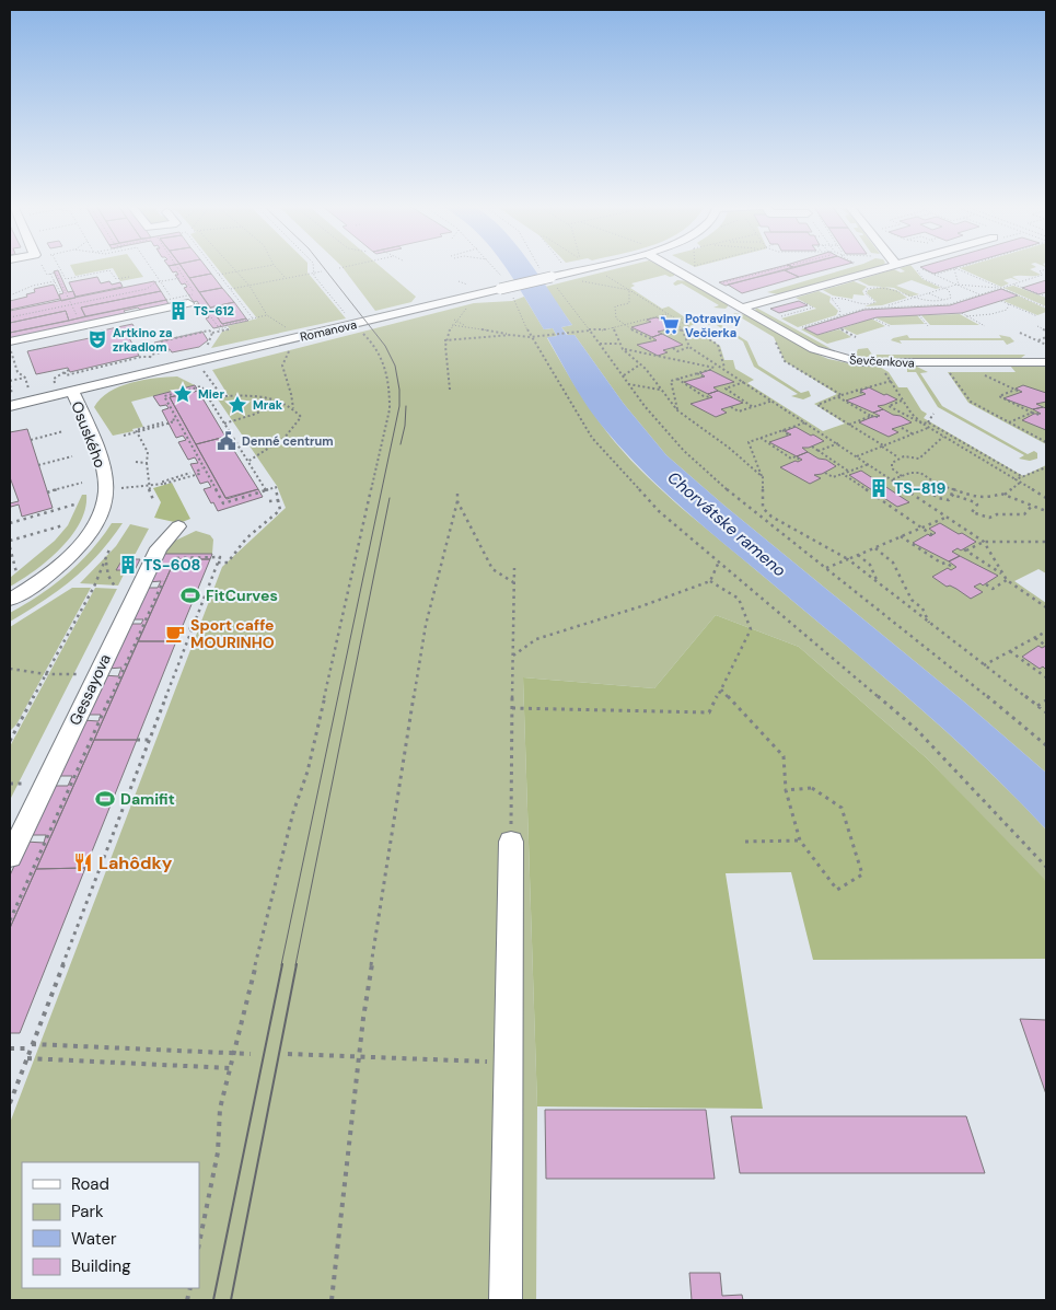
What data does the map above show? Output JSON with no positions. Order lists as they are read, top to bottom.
{
  "streets": {
    "street": [
      "Romanova",
      "Ševčenkova",
      "Osuského",
      "Gessayova"
    ]
  },
  "crossings": [
    ["Romanova", "Osuského"]
  ],
  "water": ["Chorvátske rameno"],
  "places": {
    "building": ["TS-612", "TS-819", "TS-608"],
    "supermarket": ["Potraviny Večierka"],
    "theatre": ["Artkino za zrkadlom"],
    "place": ["Mier", "Mrak"],
    "public building": ["Denné centrum"],
    "sports": ["FitCurves", "Damifit"],
    "cafe": ["Sport caffe MOURINHO"],
    "restaurant": ["Lahôdky"]
  },
  "legend": [
    "Road",
    "Park",
    "Water",
    "Building"
  ]
}
